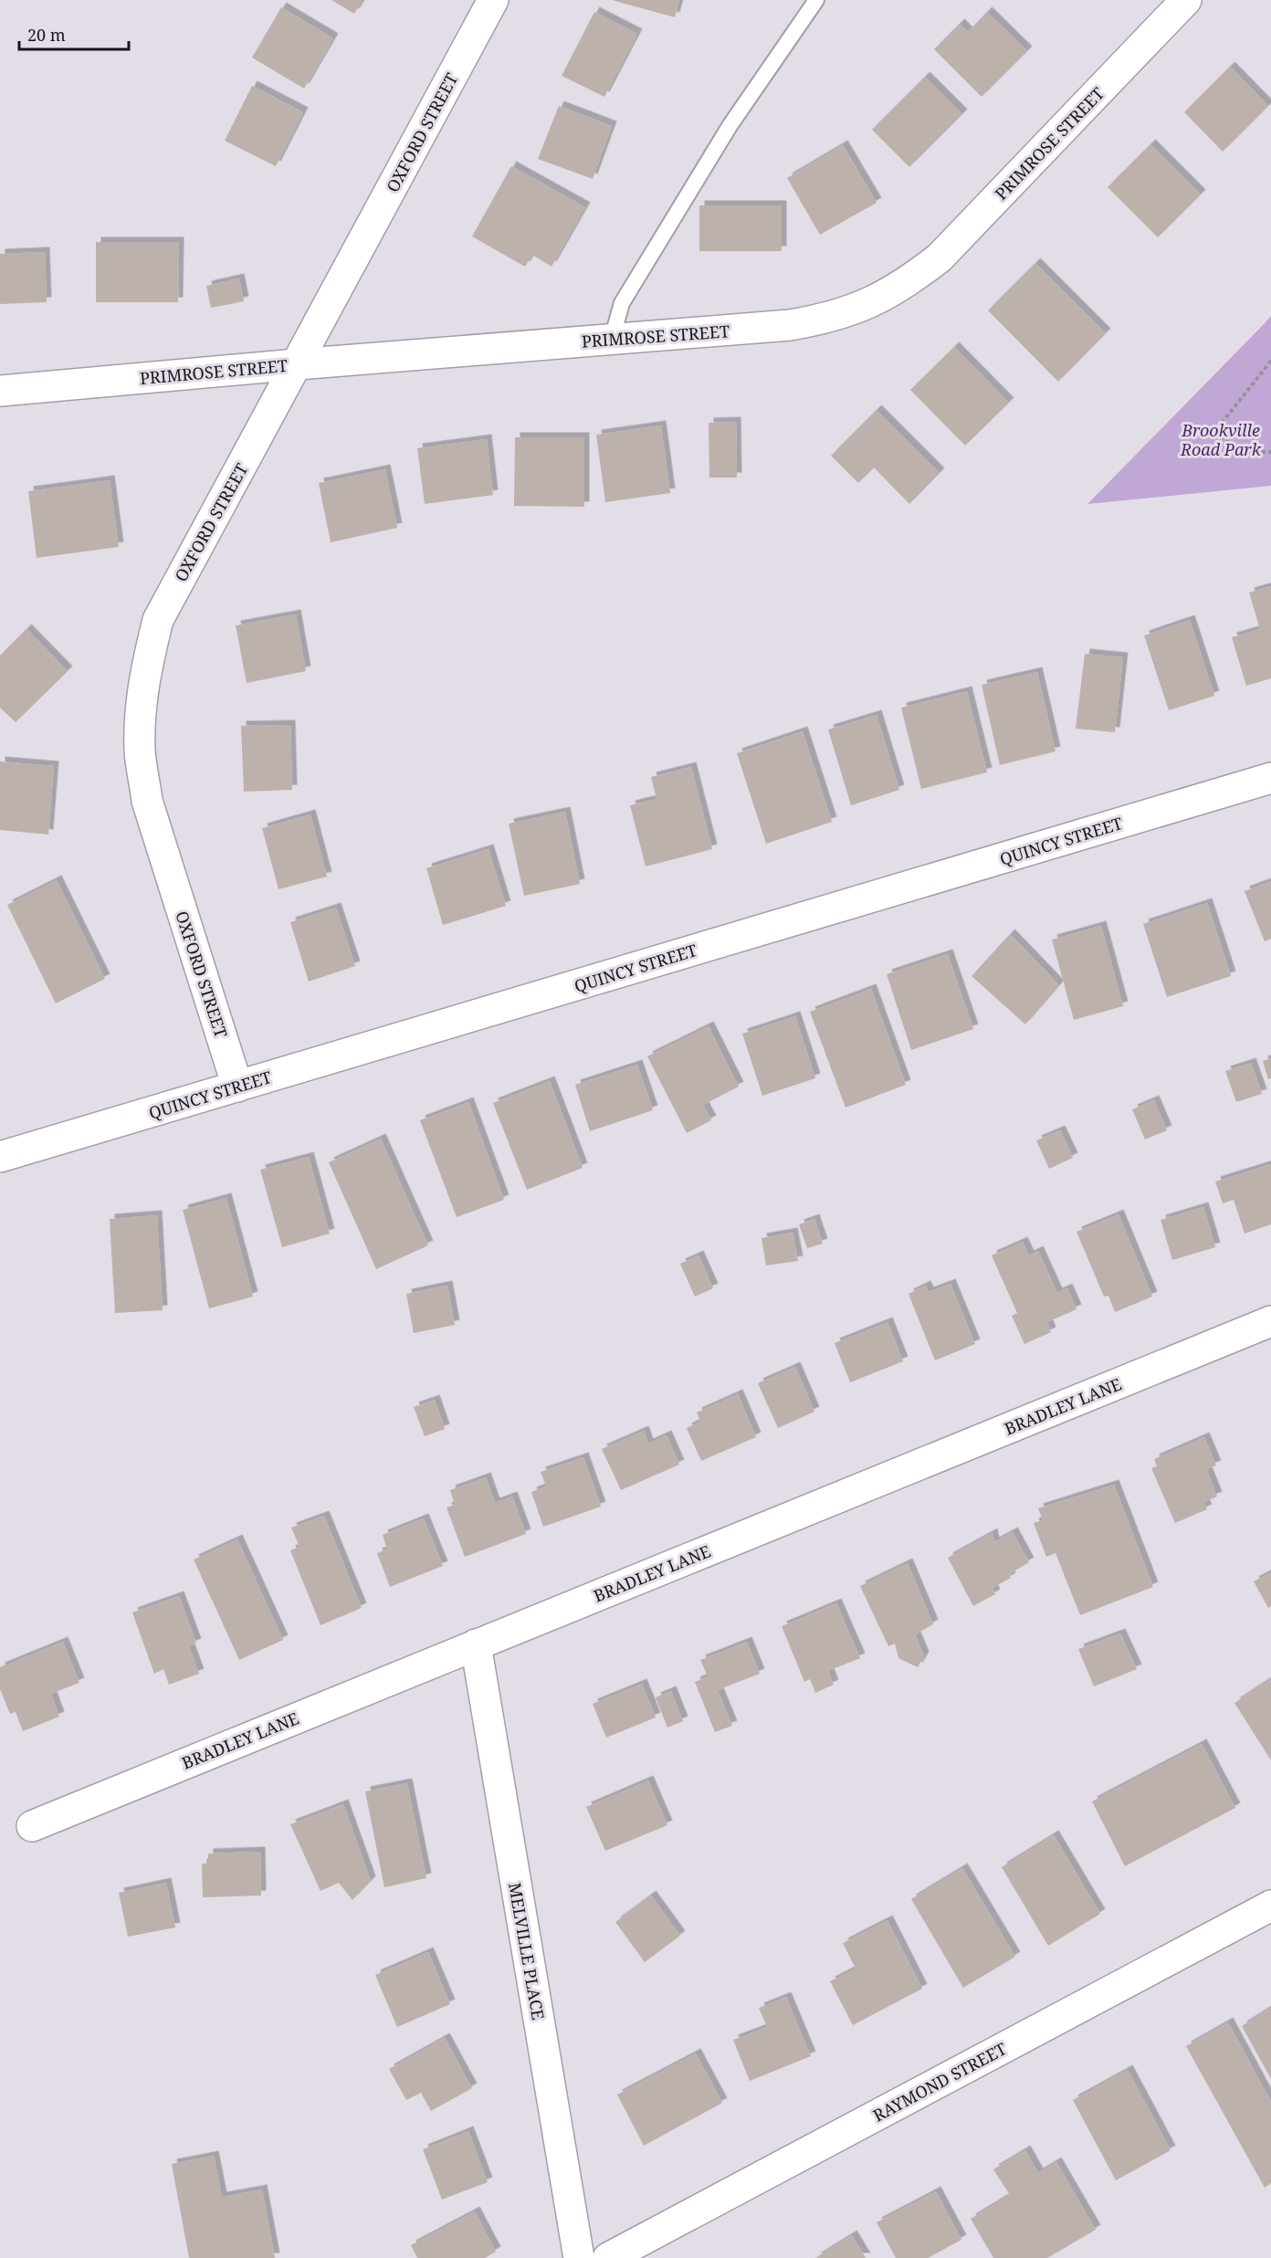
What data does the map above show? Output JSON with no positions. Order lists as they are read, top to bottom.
{
  "streets": {
    "street": [
      "OXFORD STREET",
      "PRIMROSE STREET",
      "QUINCY STREET",
      "BRADLEY LANE",
      "MELVILLE PLACE",
      "RAYMOND STREET"
    ]
  },
  "crossings": [
    ["OXFORD STREET", "PRIMROSE STREET"],
    ["OXFORD STREET", "QUINCY STREET"],
    ["BRADLEY LANE", "MELVILLE PLACE"]
  ],
  "parks": ["Brookville Road Park"],
  "scale_bar": "20 m"
}
